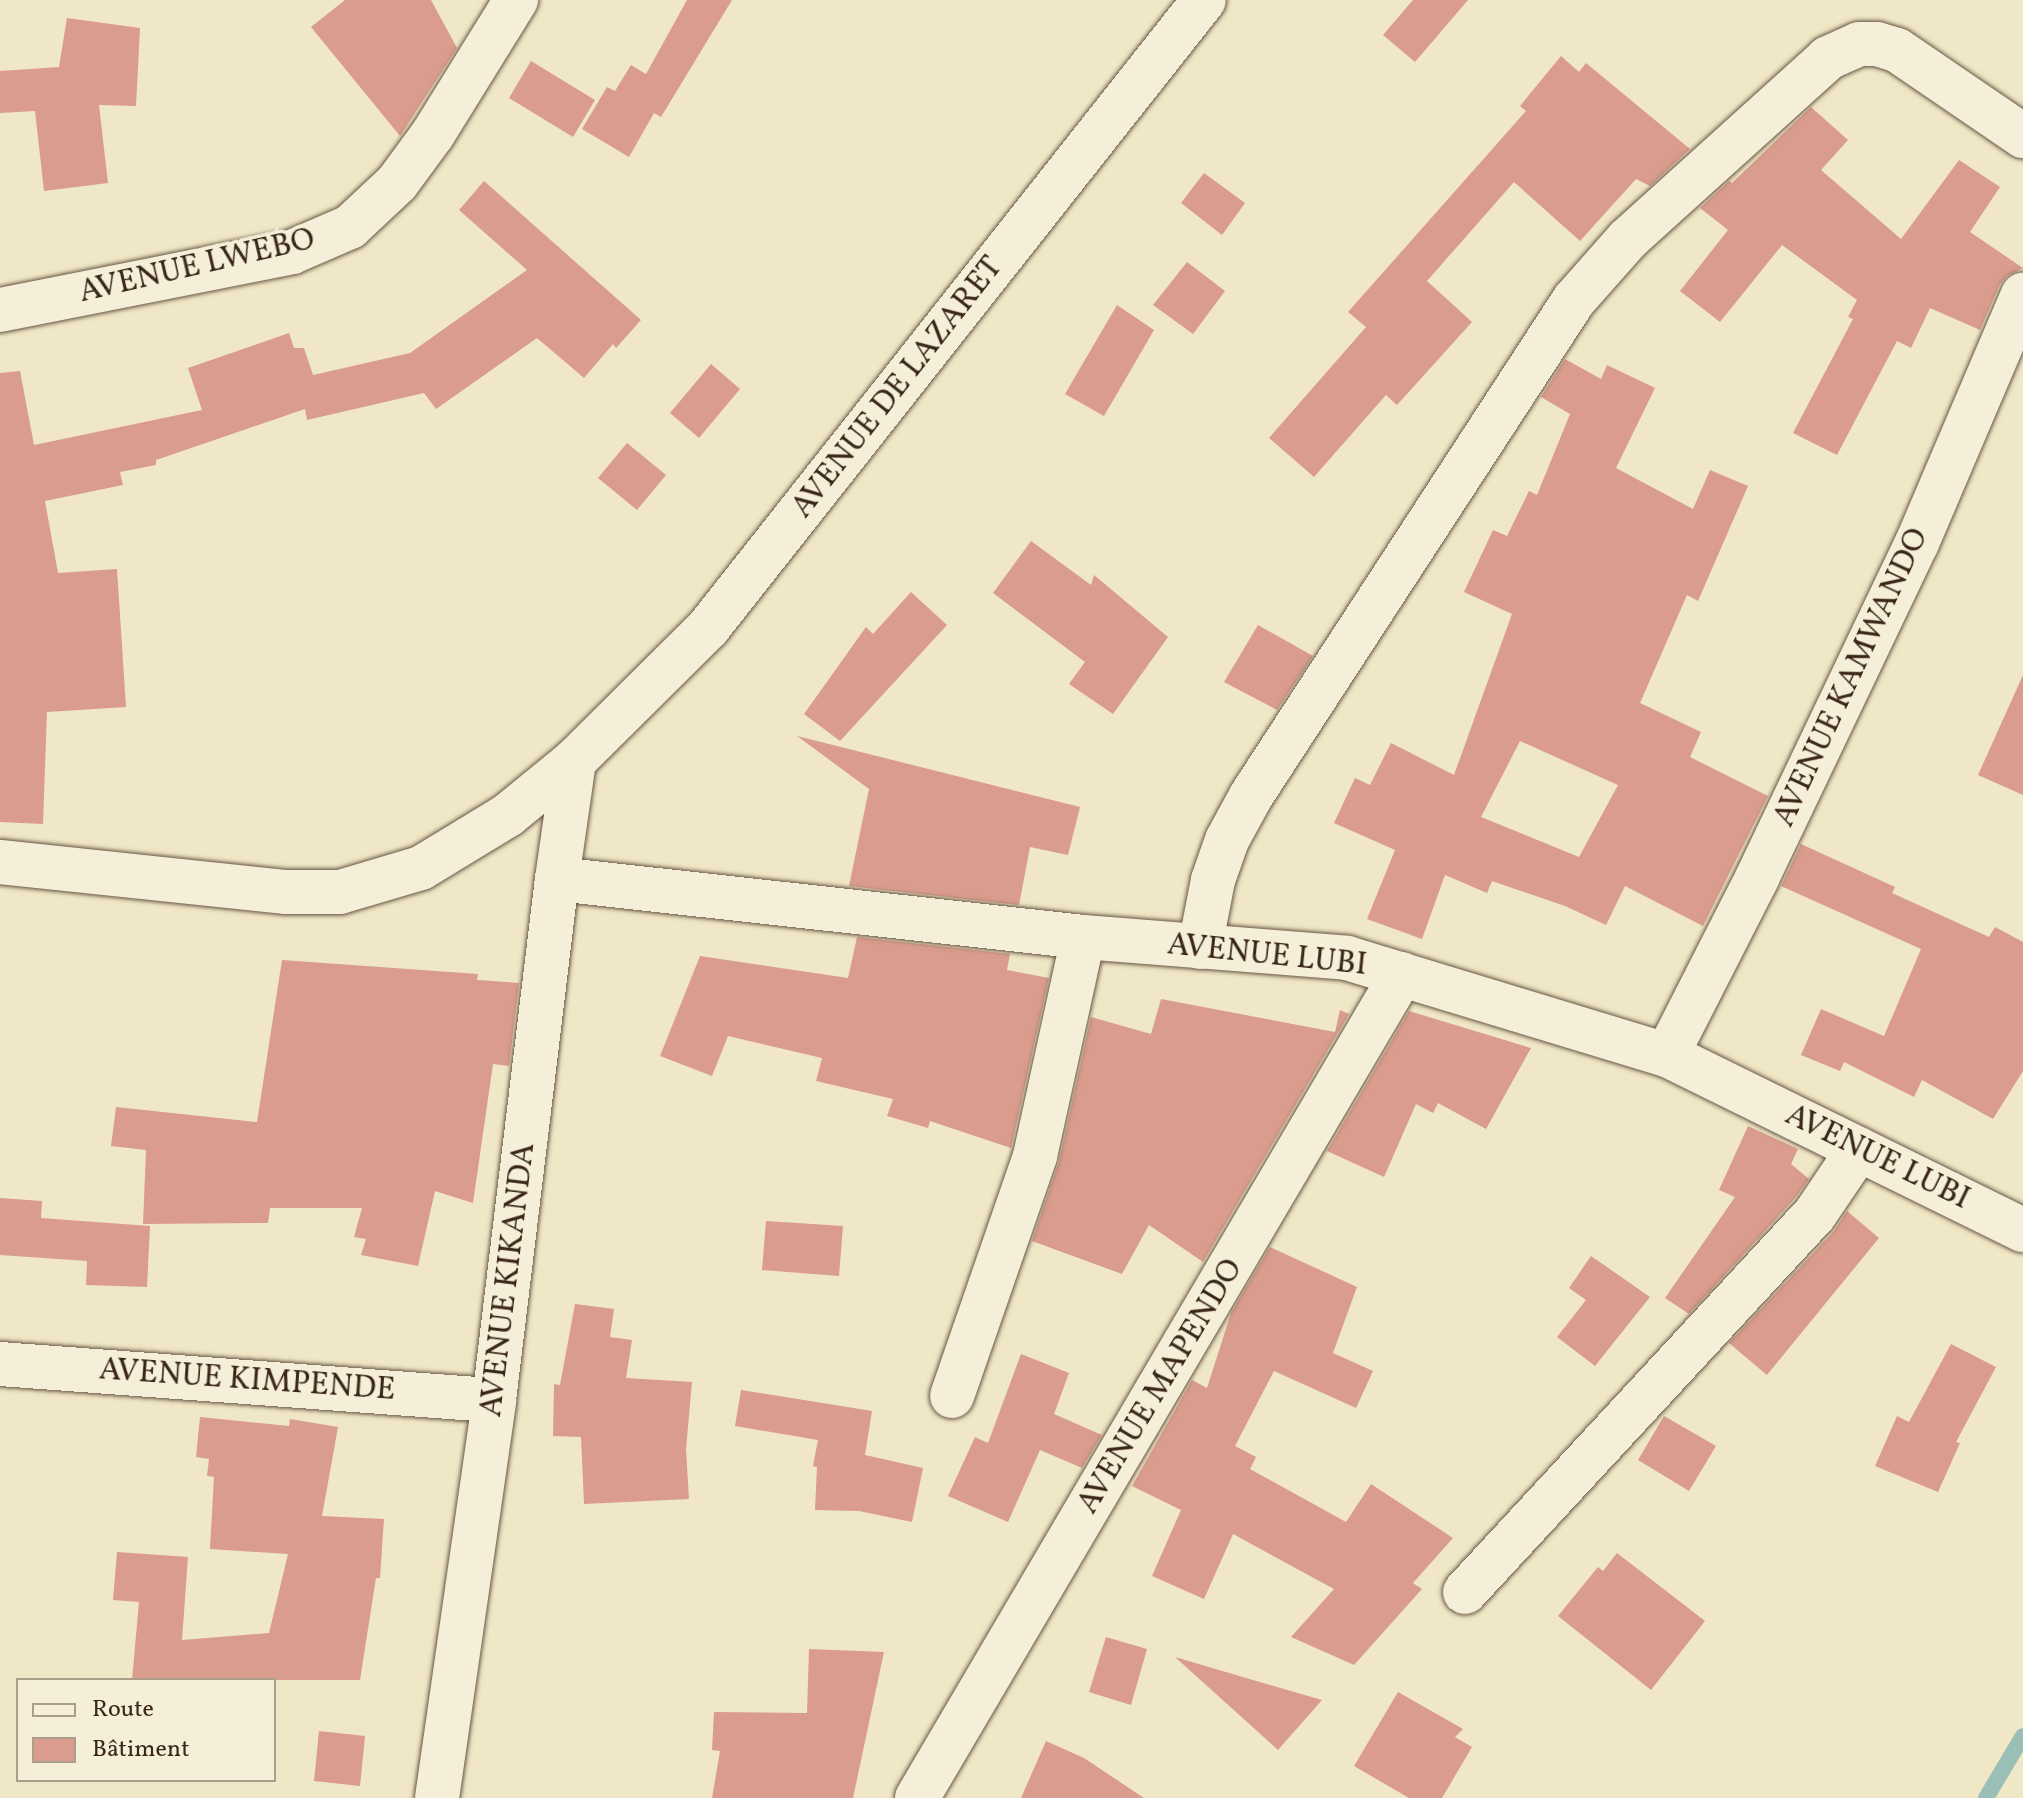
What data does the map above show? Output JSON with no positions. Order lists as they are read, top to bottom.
{
  "streets": {
    "street": [
      "AVENUE LWEBO",
      "AVENUE DE LAZARET",
      "AVENUE KAMWANDO",
      "AVENUE LUBI",
      "AVENUE KIKANDA",
      "AVENUE KIMPENDE",
      "AVENUE MAPENDO"
    ]
  },
  "crossings": [
    ["AVENUE DE LAZARET", "AVENUE KIKANDA"],
    ["AVENUE KAMWANDO", "AVENUE LUBI"],
    ["AVENUE LUBI", "AVENUE KIKANDA"],
    ["AVENUE LUBI", "AVENUE MAPENDO"],
    ["AVENUE KIKANDA", "AVENUE KIMPENDE"]
  ],
  "legend": ["Route", "Bâtiment"]
}
